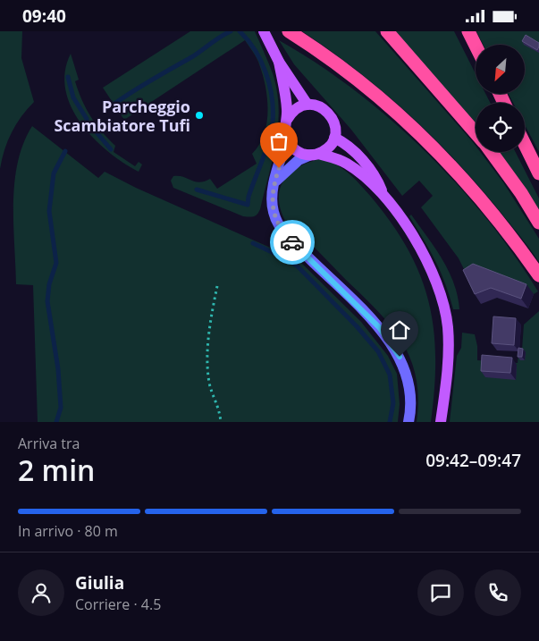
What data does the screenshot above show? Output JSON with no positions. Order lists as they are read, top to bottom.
{
  "places": ["Parcheggio Scambiatore Tufi"],
  "north": "bottom left",
  "page": {
    "status": "09:40",
    "heading": ["2 min", "Arriva tra", "09:42–09:47"],
    "panel": ["Giulia", "Corriere · 4.5"],
    "bar": "In arrivo · 80 m"
  }
}
